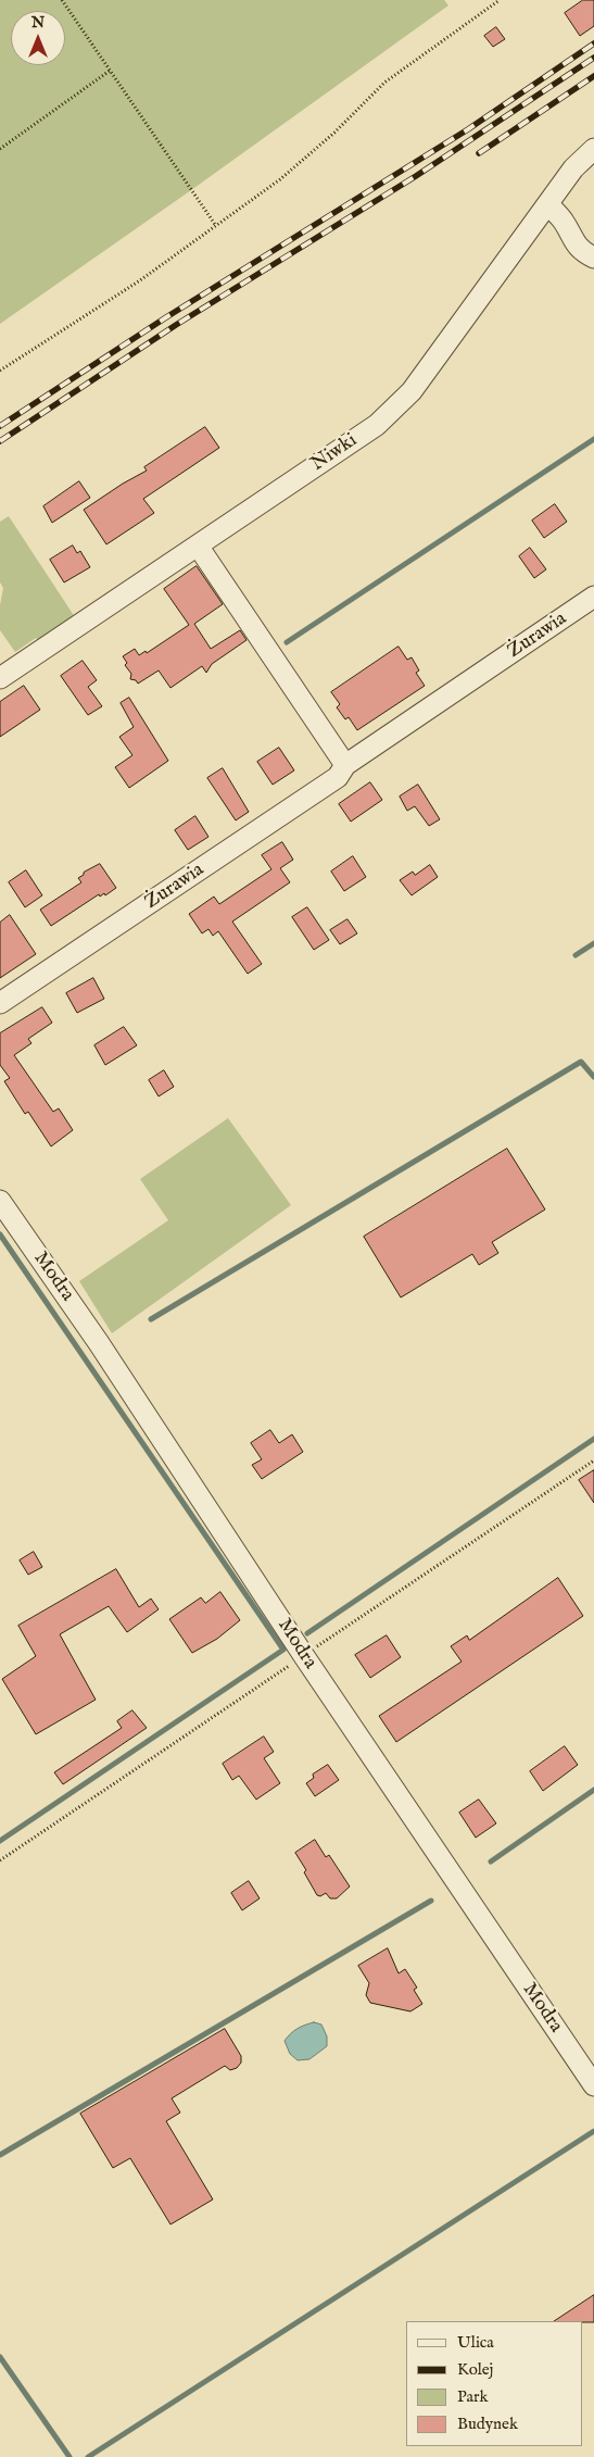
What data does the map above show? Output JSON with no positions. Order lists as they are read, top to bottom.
{
  "streets": {
    "street": ["Niwki", "Żurawia", "Modra"]
  },
  "legend": [
    "Ulica",
    "Kolej",
    "Park",
    "Budynek"
  ],
  "north": "top"
}
